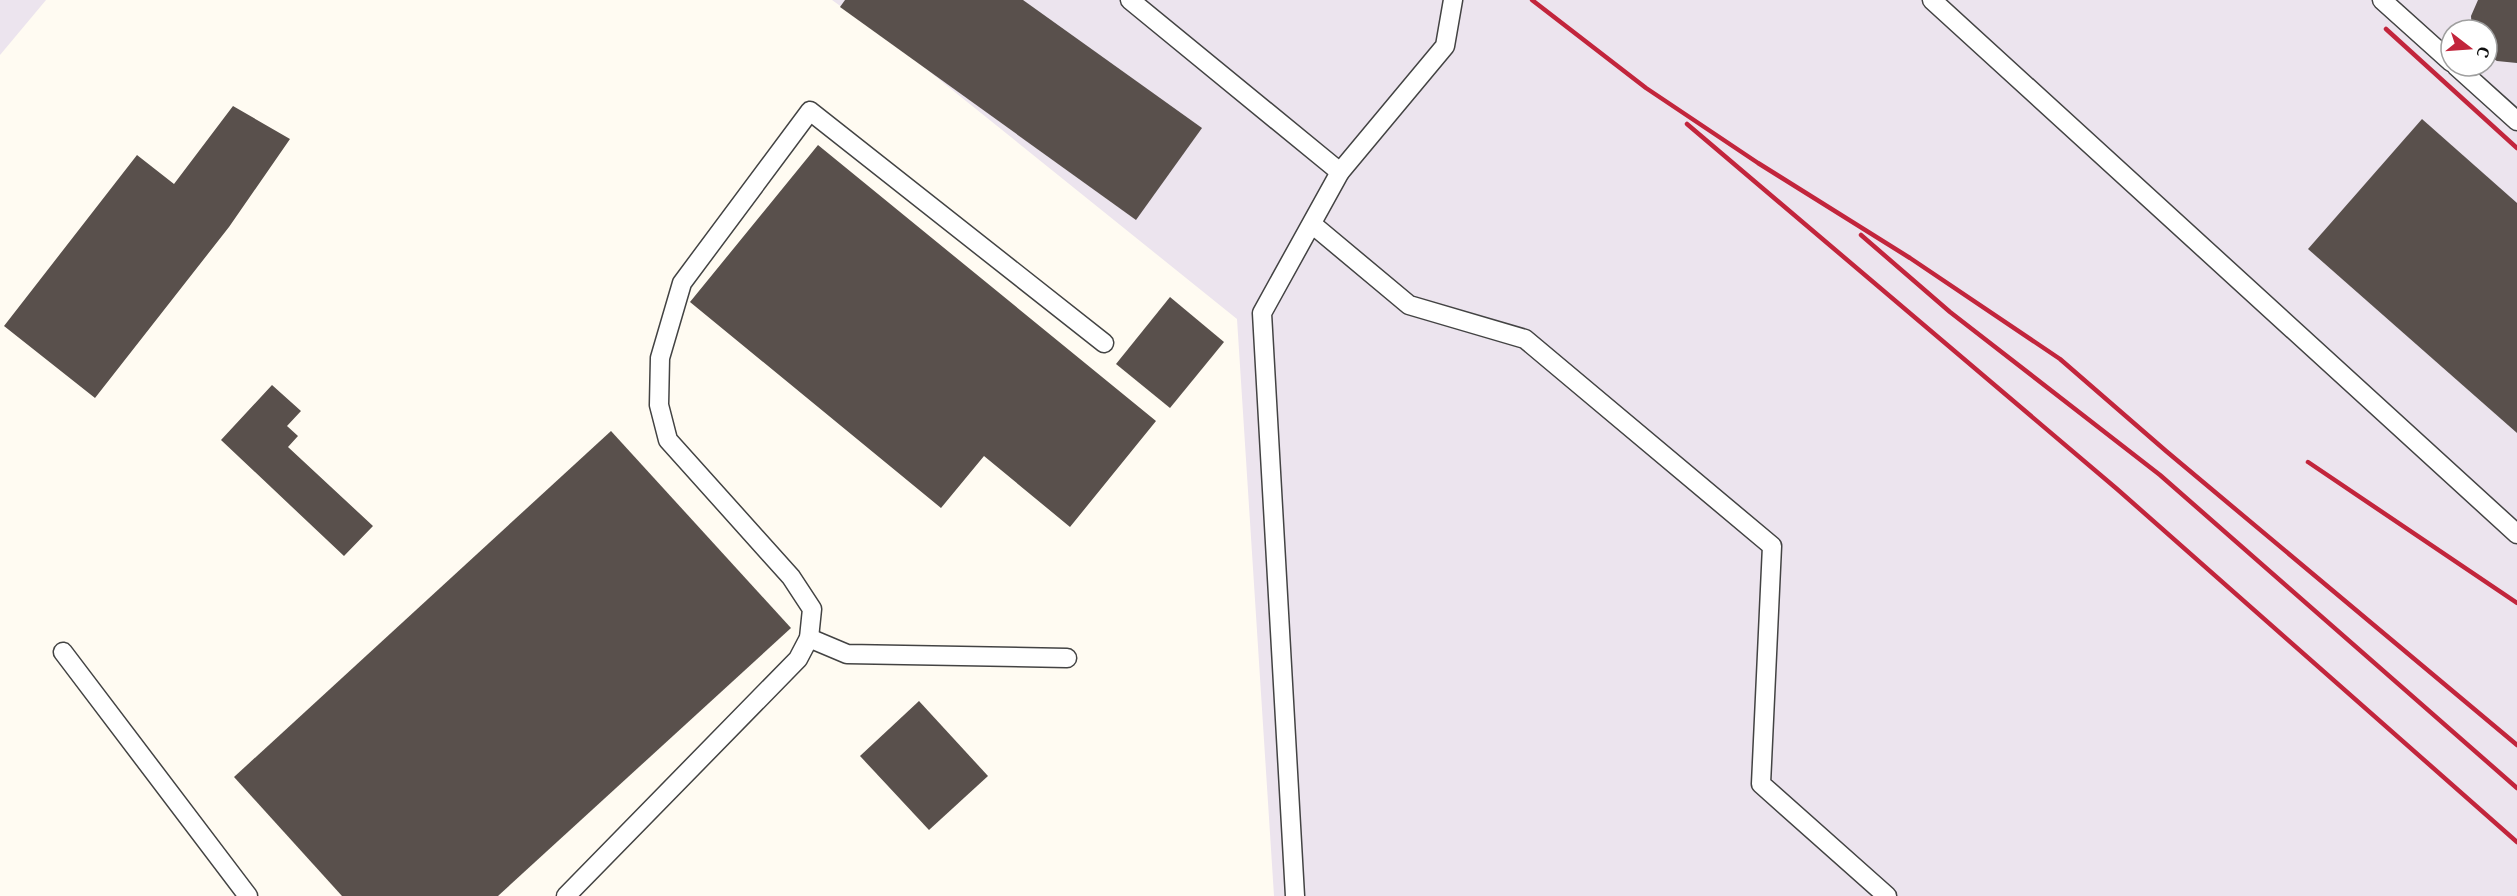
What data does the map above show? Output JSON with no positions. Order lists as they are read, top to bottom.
{
  "north": "right"
}
